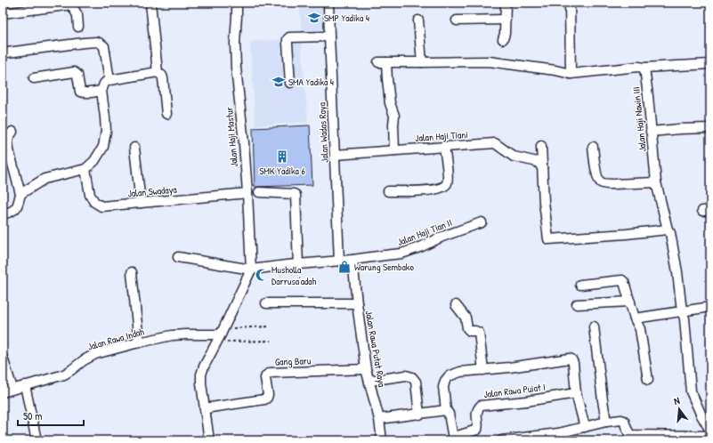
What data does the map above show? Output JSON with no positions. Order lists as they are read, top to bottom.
{
  "streets": {
    "street": [
      "Jalan Haji Nawin III",
      "Jalan Wadas Raya",
      "Jalan Haji Tiani",
      "Jalan Haji Mastur",
      "Jalan Swadaya",
      "Jalan Haji Tian II",
      "Jalan Rawa Indah",
      "Jalan Rawa Putat Raya",
      "Gang Baru",
      "Jalan Rawa Puiat I"
    ]
  },
  "crossings": [
    ["Jalan Wadas Raya", "Jalan Haji Tiani"],
    ["Jalan Wadas Raya", "Jalan Haji Tian II"],
    ["Jalan Haji Mastur", "Jalan Swadaya"],
    ["Jalan Haji Mastur", "Jalan Haji Tian II"],
    ["Jalan Haji Tian II", "Jalan Rawa Putat Raya"],
    ["Jalan Rawa Putat Raya", "Gang Baru"]
  ],
  "places": {
    "school or university": ["SMP Yadika 4", "SMA Yadika 4"],
    "building": ["SMK Yadika 6"],
    "shop": ["Warung Sembako"],
    "mosque": ["Musholla Darrusa'adah"]
  },
  "scale_bar": "50 m",
  "north": "top"
}
